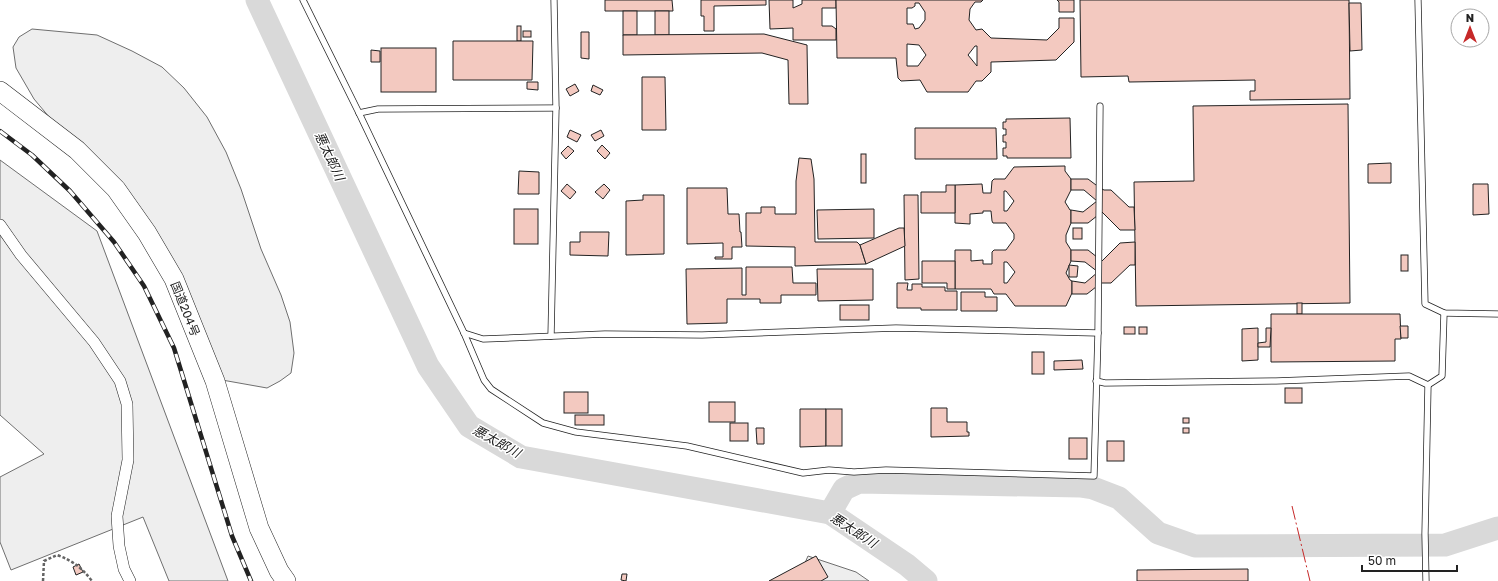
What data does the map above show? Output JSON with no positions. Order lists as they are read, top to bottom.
{
  "streets": {
    "highway": ["国道204号"]
  },
  "water": ["悪太郎川"],
  "scale_bar": "50 m",
  "north": "top"
}
